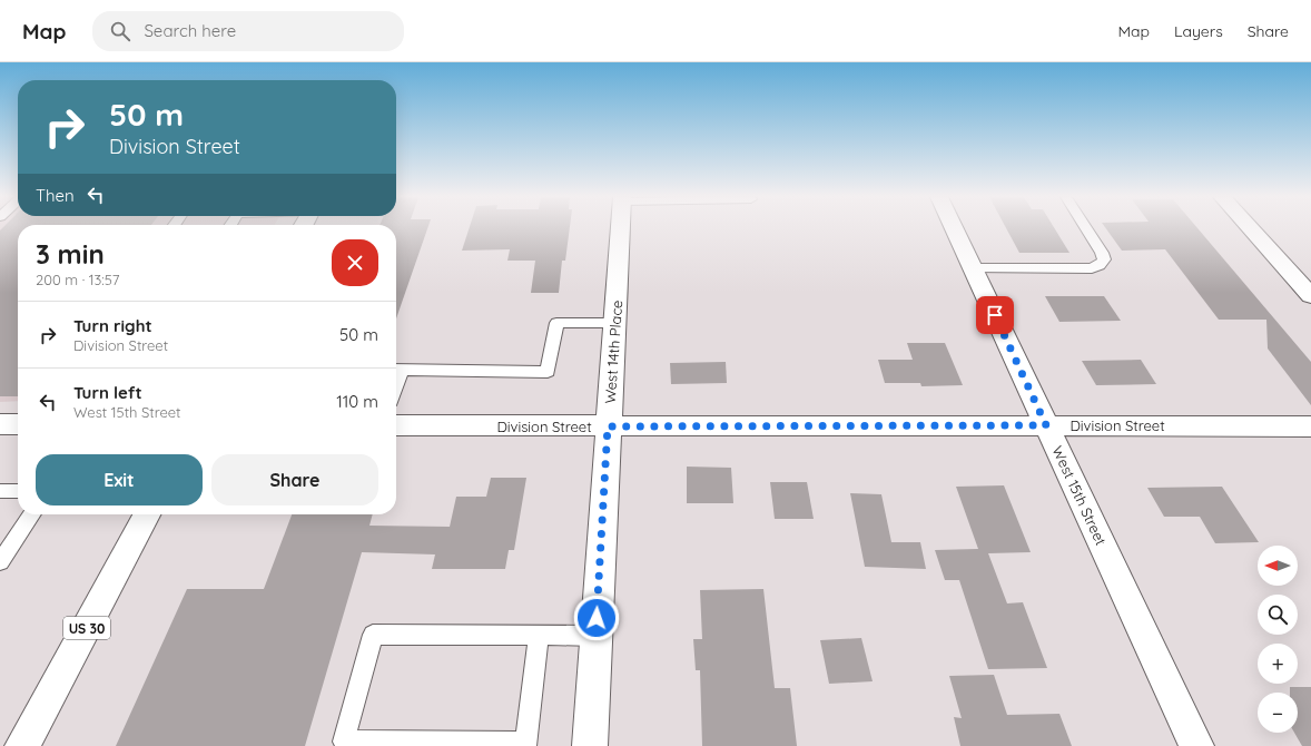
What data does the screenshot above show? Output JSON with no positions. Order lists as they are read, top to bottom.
{
  "streets": {
    "street": [
      "West 14th Place",
      "Division Street",
      "West 15th Street",
      "US 30"
    ]
  },
  "crossings": [
    ["West 14th Place", "Division Street"],
    ["Division Street", "West 15th Street"]
  ],
  "north": "left",
  "page": {
    "header": "Map",
    "search": "Search here",
    "nav": ["Map", "Layers", "Share"],
    "turn": ["50 m", "Division Street"],
    "then": "Then",
    "heading": ["3 min", "200 m · 13:57"],
    "list": [
      {
        "name": "Turn right",
        "note": "Division Street",
        "value": "50 m"
      },
      {
        "name": "Turn left",
        "note": "West 15th Street",
        "value": "110 m"
      }
    ],
    "buttons": ["Exit", "Share"],
    "map_buttons": ["+", "−"]
  }
}
